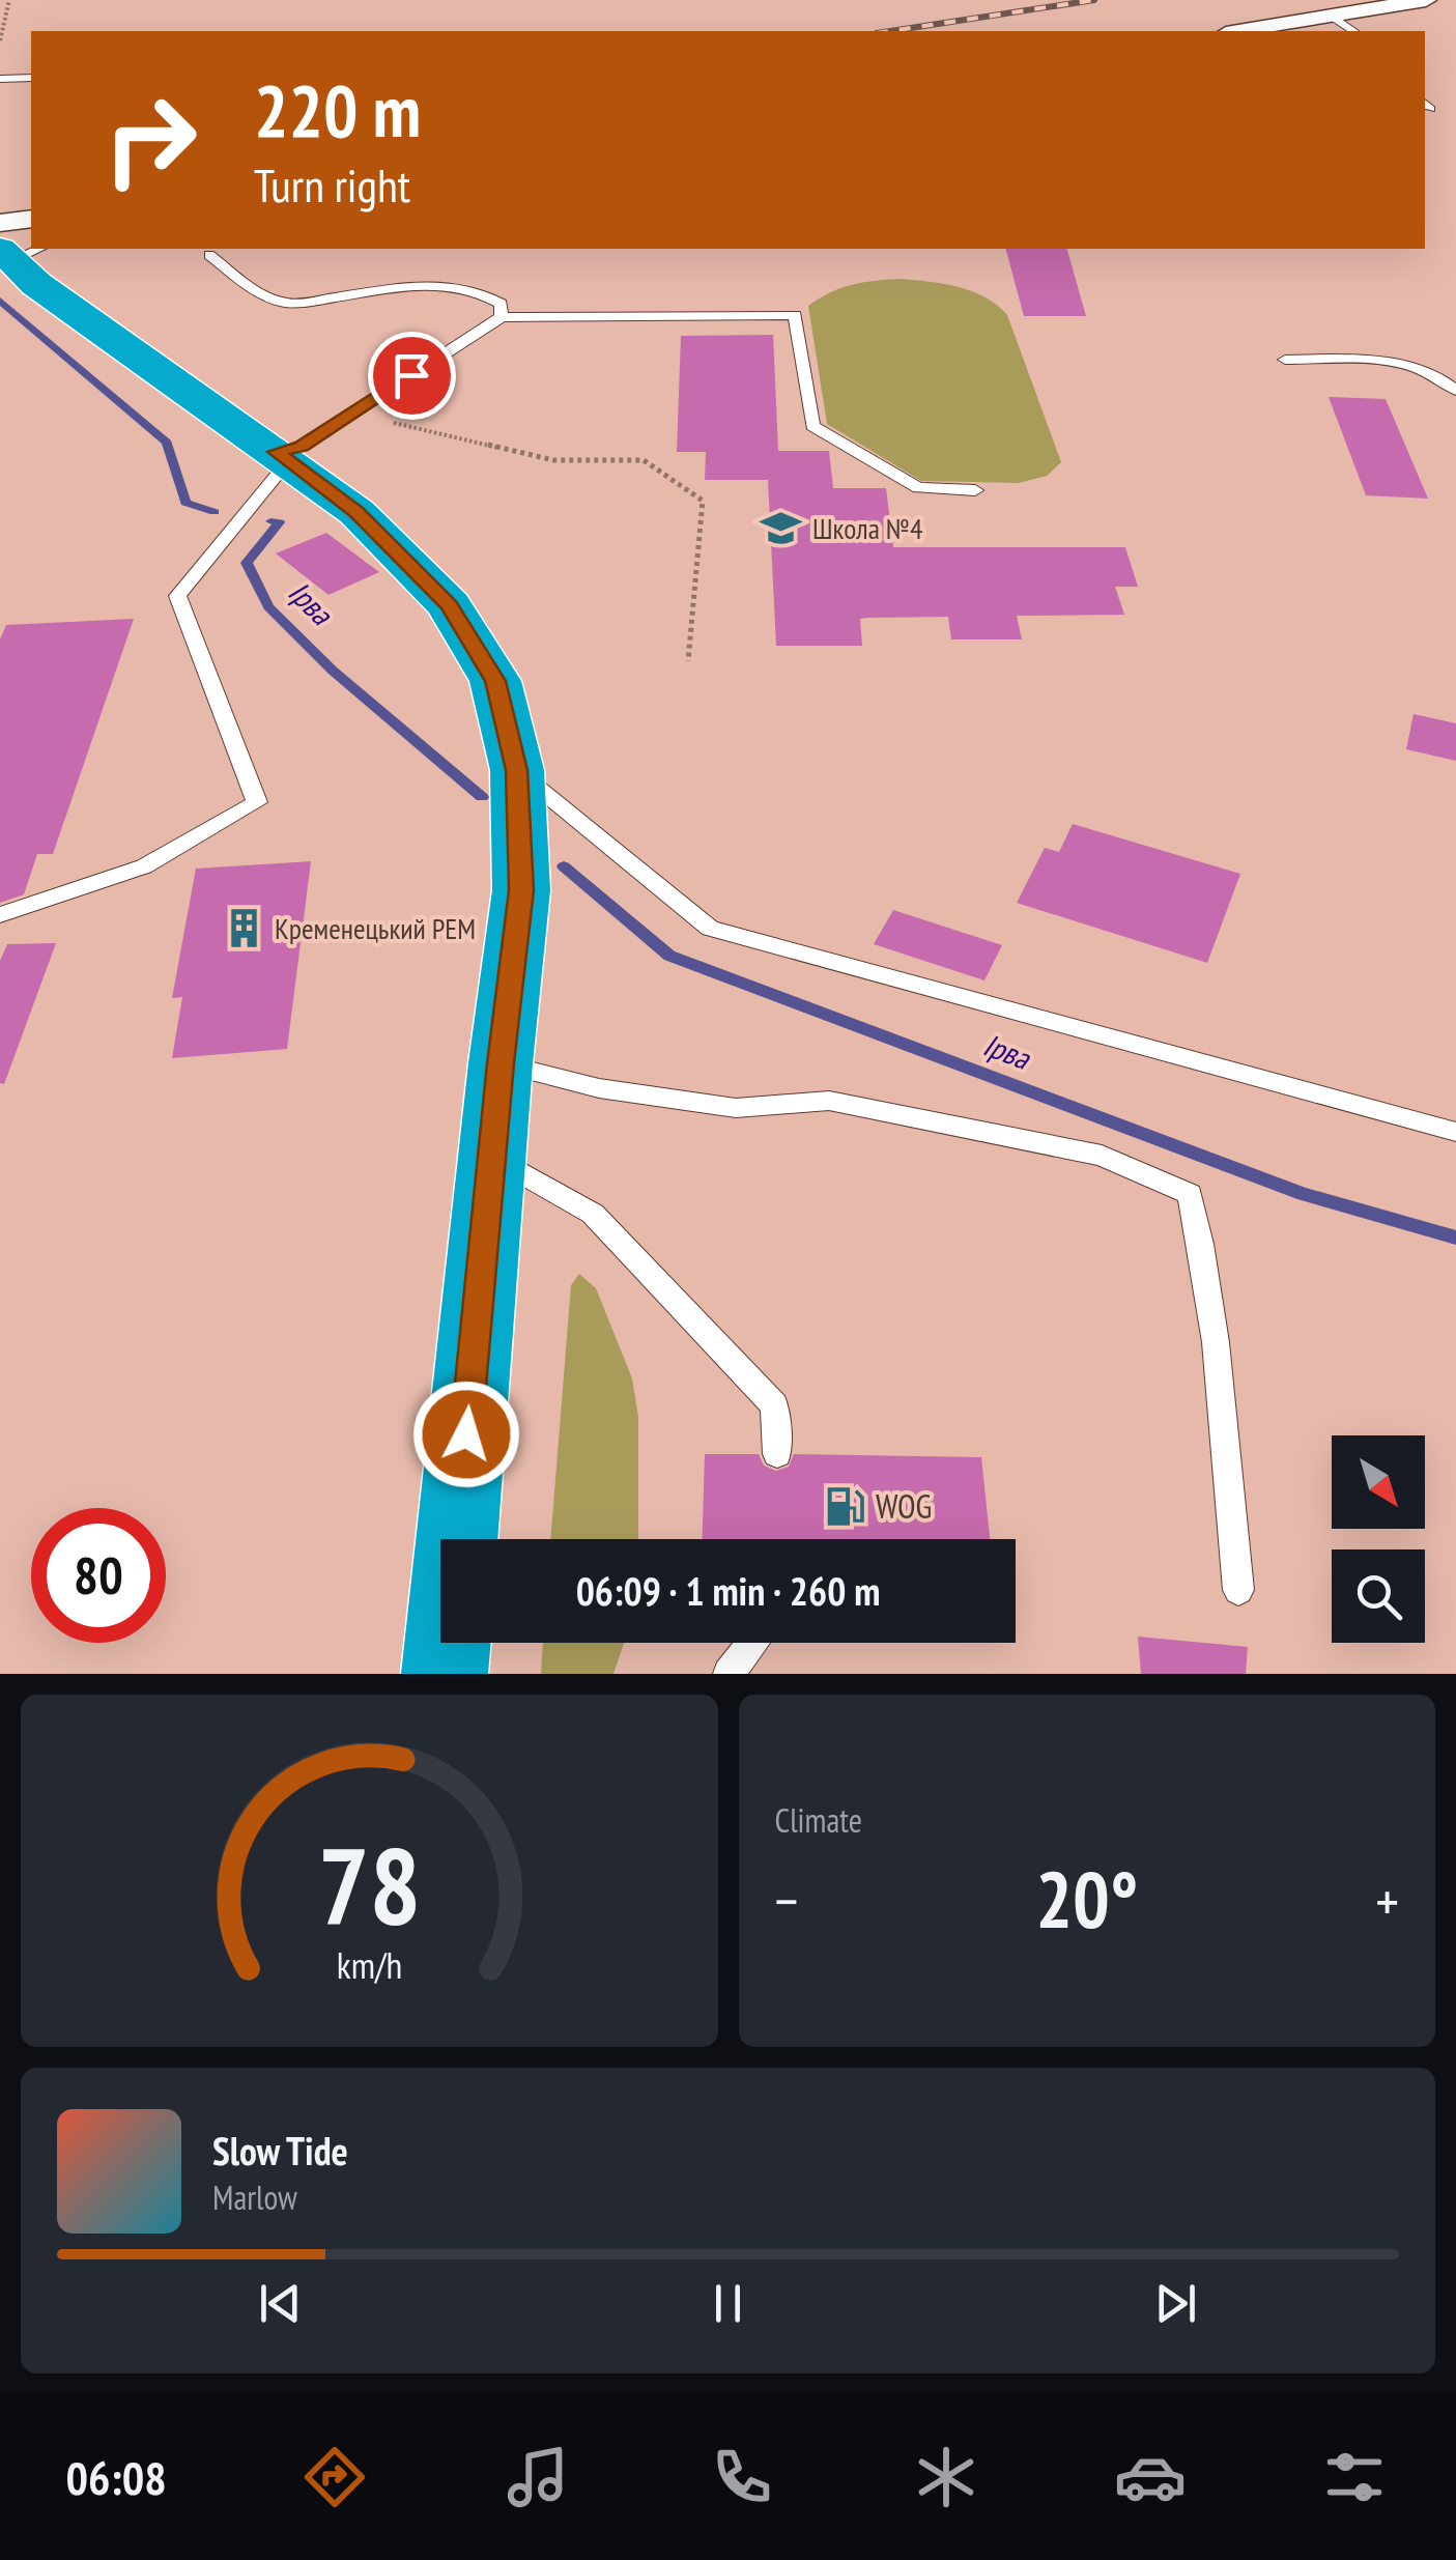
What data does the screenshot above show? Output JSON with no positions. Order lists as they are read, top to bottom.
{
  "water": ["Ірва"],
  "places": {
    "school or university": ["Школа №4"],
    "building": ["Кременецький РЕМ"],
    "fuel station": ["WOG"]
  },
  "north": "bottom right",
  "page": {
    "turn": ["220 m", "Turn right"],
    "limit": "80",
    "trip": "06:09 · 1 min · 260 m",
    "tile": "Climate",
    "heat": ["−", "20°", "+"],
    "song": ["Slow Tide", "Marlow"],
    "tabs": "06:08",
    "gauge": ["78", "km/h"]
  }
}
